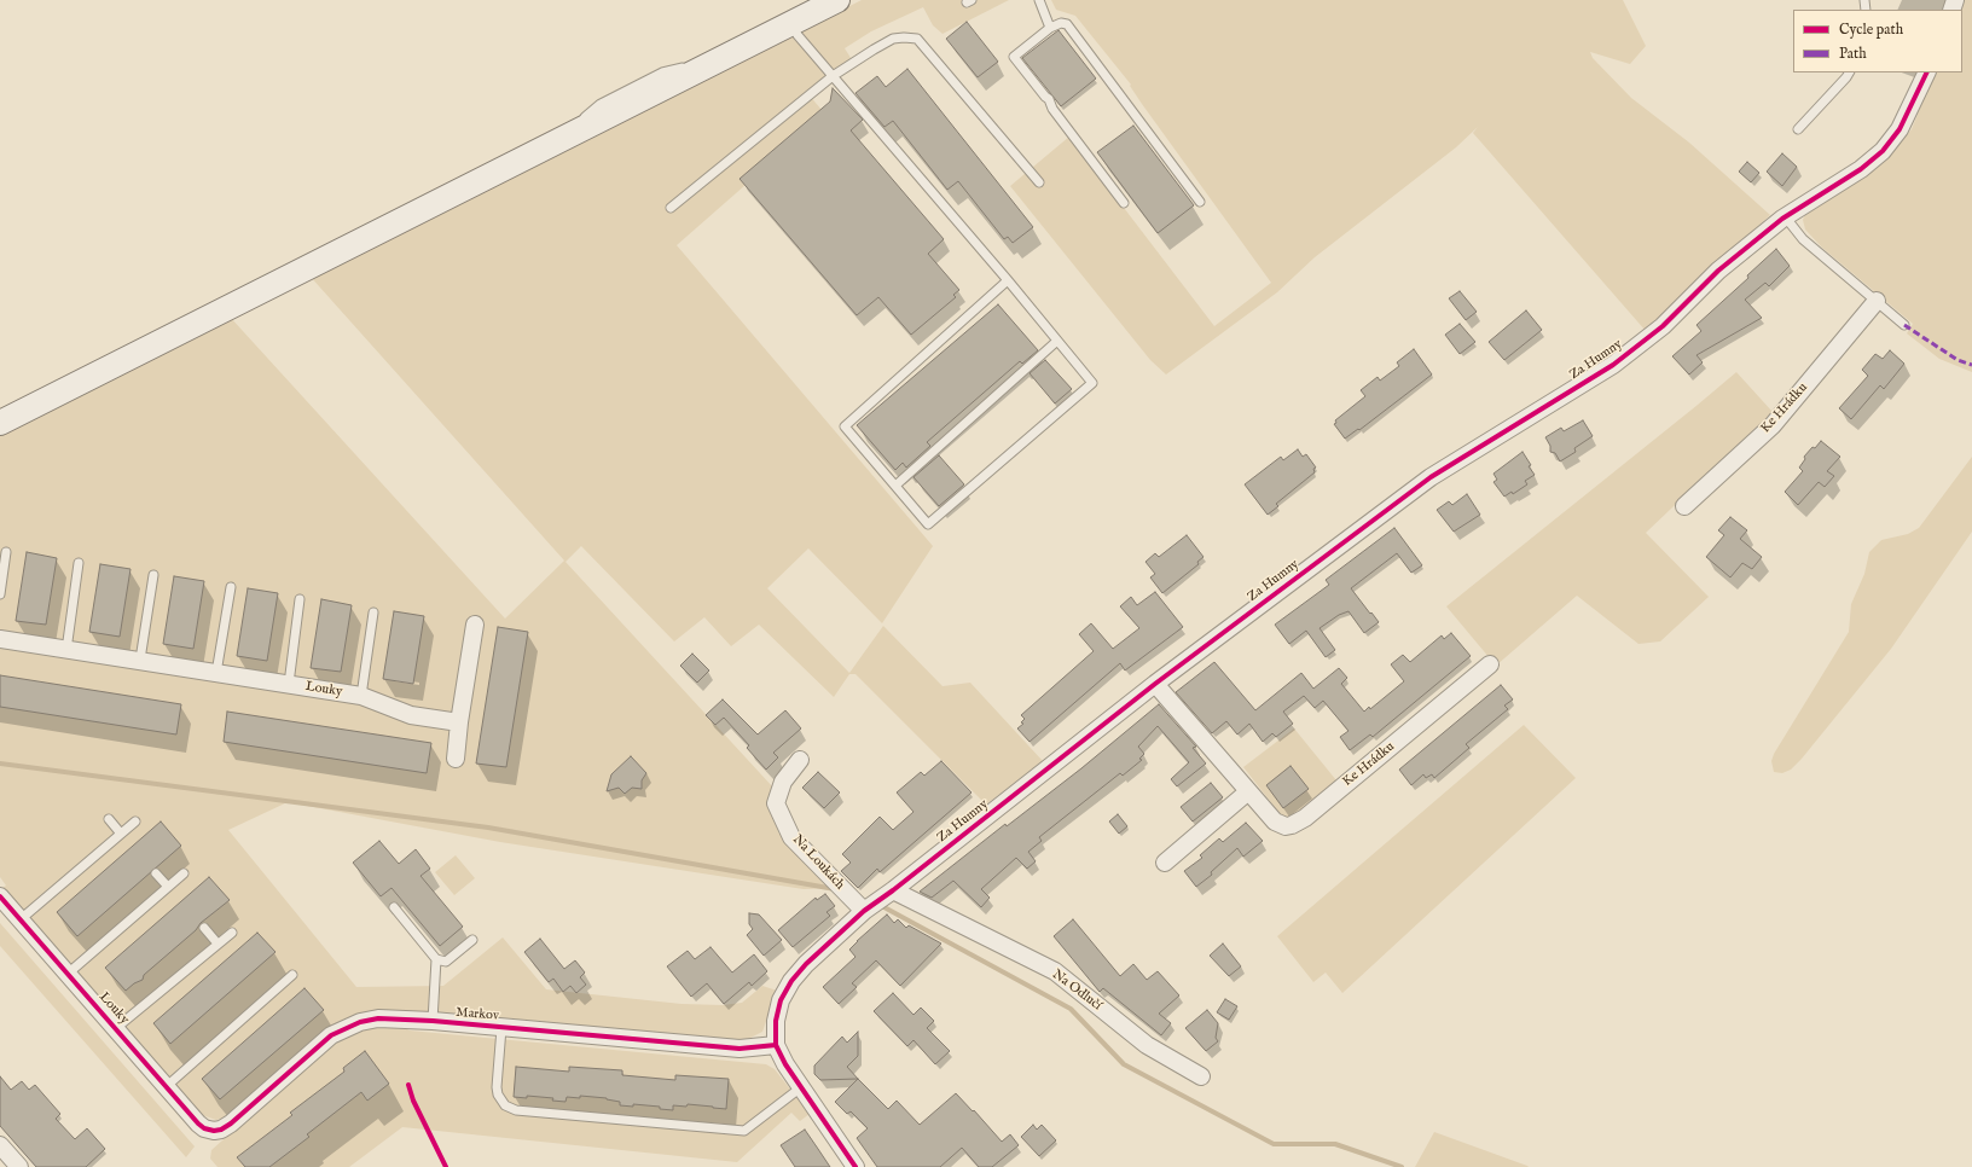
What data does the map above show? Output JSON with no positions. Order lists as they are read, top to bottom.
{
  "streets": {
    "street": [
      "Za Humny",
      "Ke Hrádku",
      "Louky",
      "Na Loukách",
      "Na Odlučí",
      "Markov"
    ]
  },
  "crossings": [
    ["Za Humny", "Ke Hrádku"],
    ["Za Humny", "Na Loukách"],
    ["Za Humny", "Na Odlučí"],
    ["Za Humny", "Markov"],
    ["Louky", "Markov"]
  ],
  "legend": ["Cycle path", "Path"]
}
